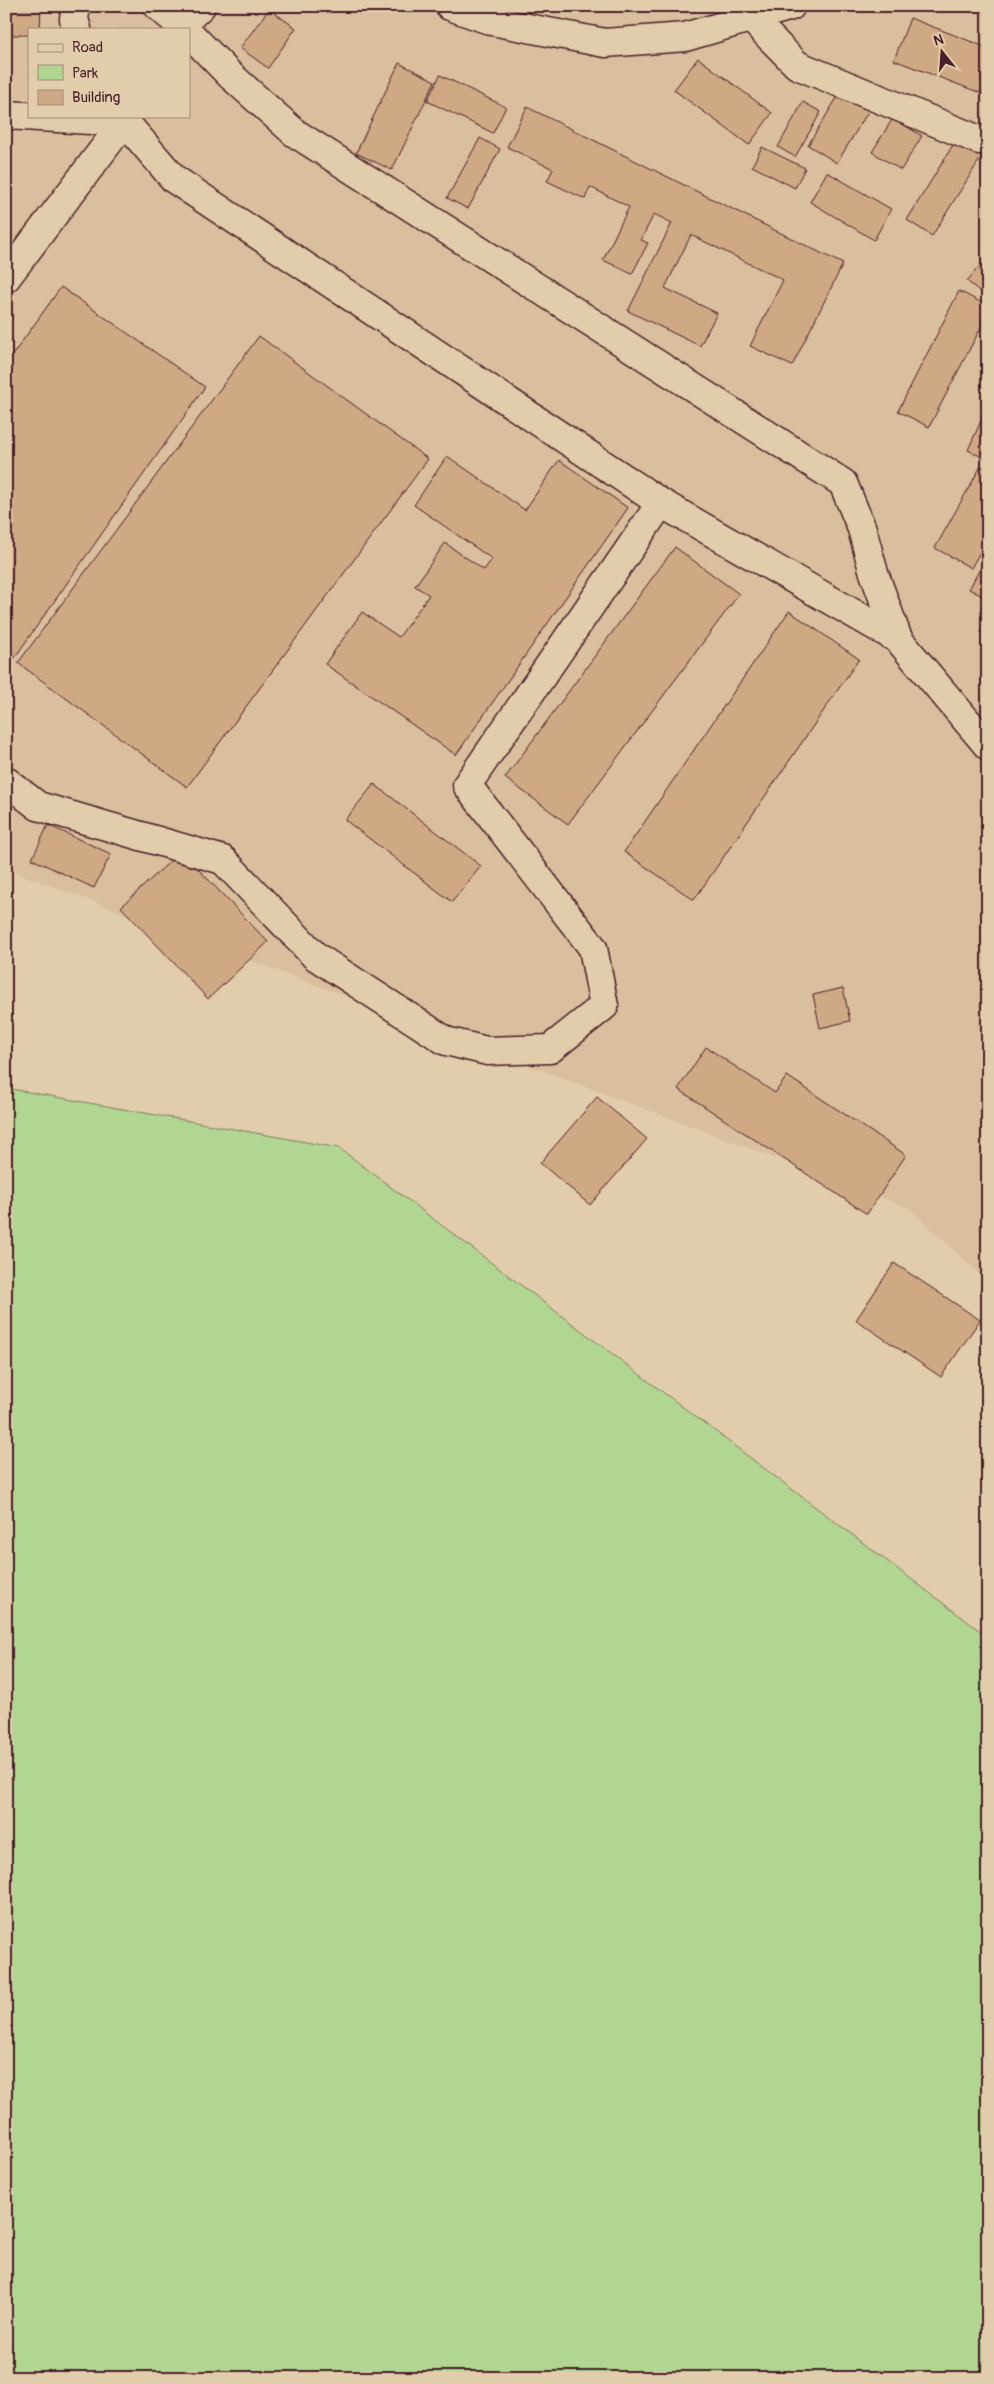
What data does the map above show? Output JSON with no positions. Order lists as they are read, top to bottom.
{
  "legend": ["Road", "Park", "Building"],
  "north": "top"
}
